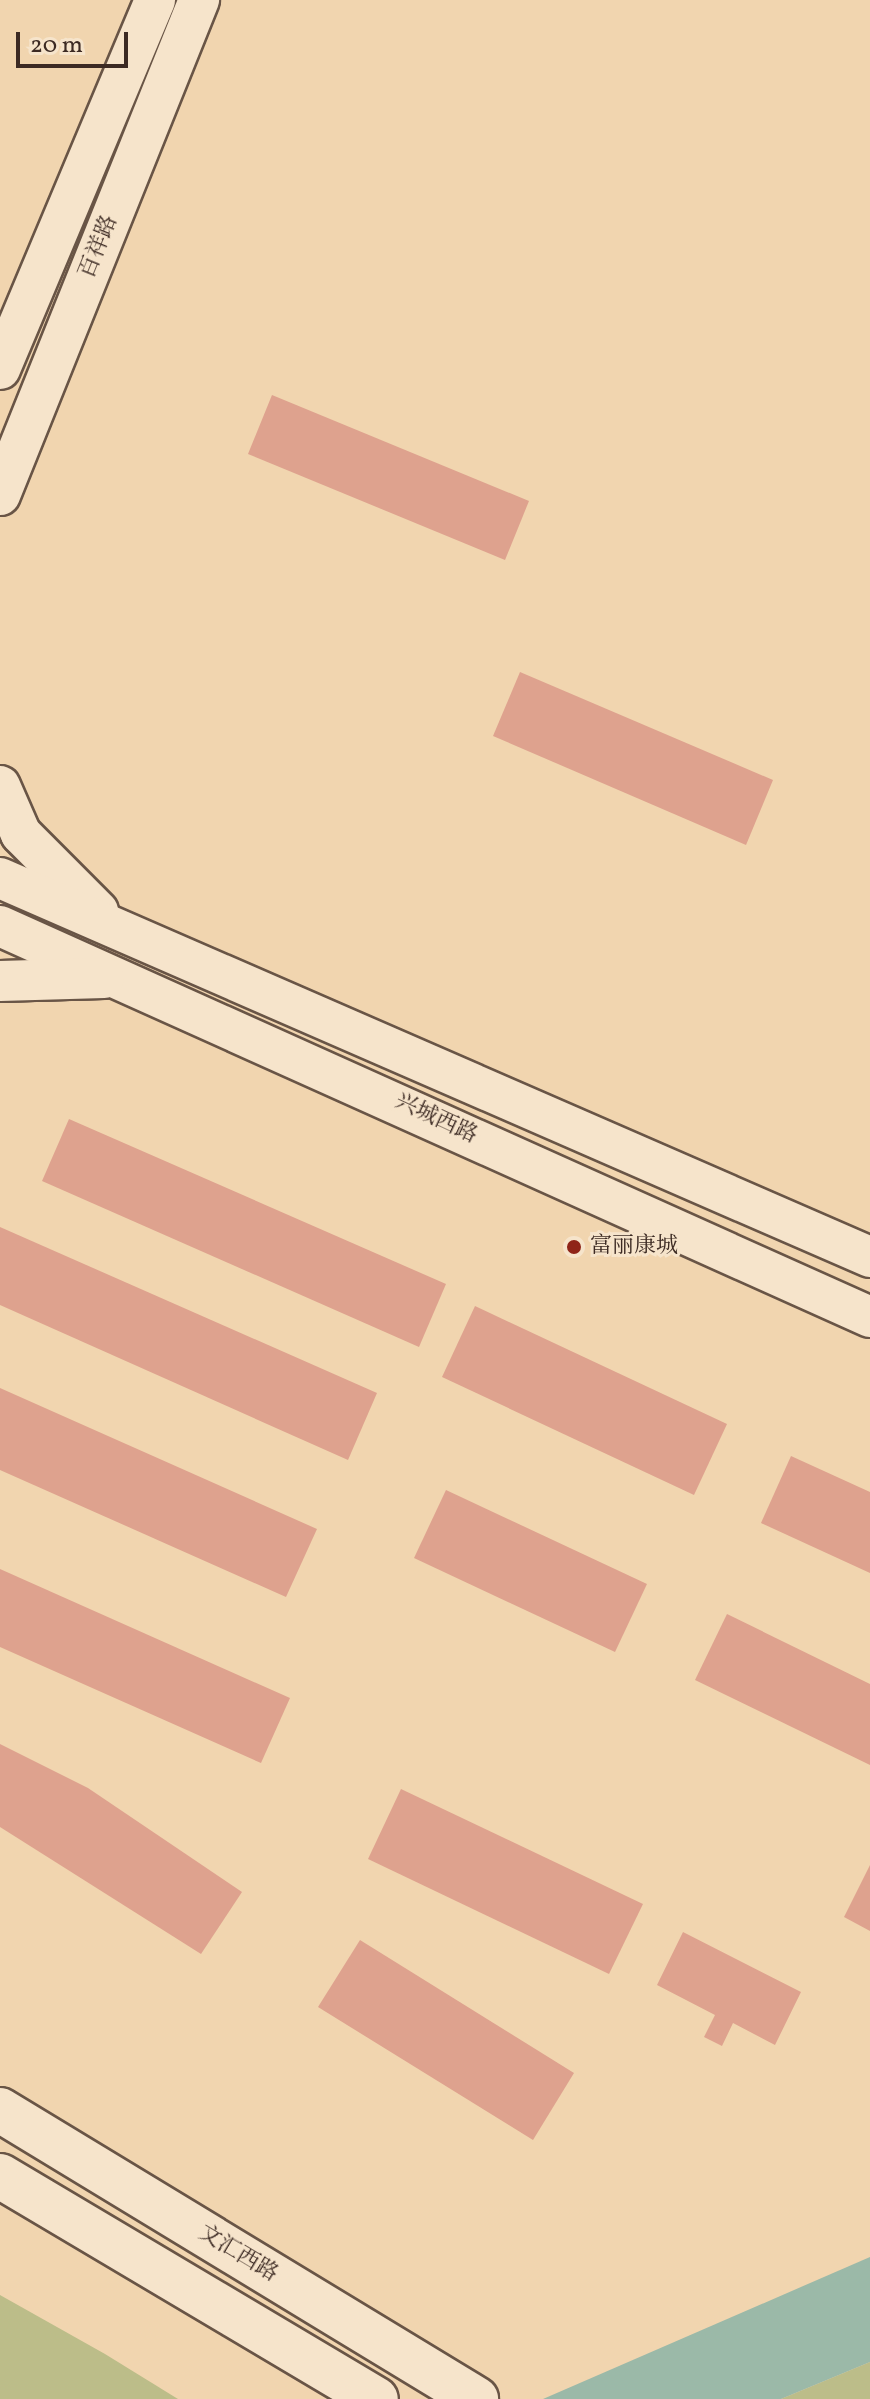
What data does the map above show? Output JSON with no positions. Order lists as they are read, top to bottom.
{
  "streets": {
    "main road": ["文汇西路"],
    "street": ["百祥路", "兴城西路"]
  },
  "places": ["富丽康城"],
  "scale_bar": "20 m"
}
